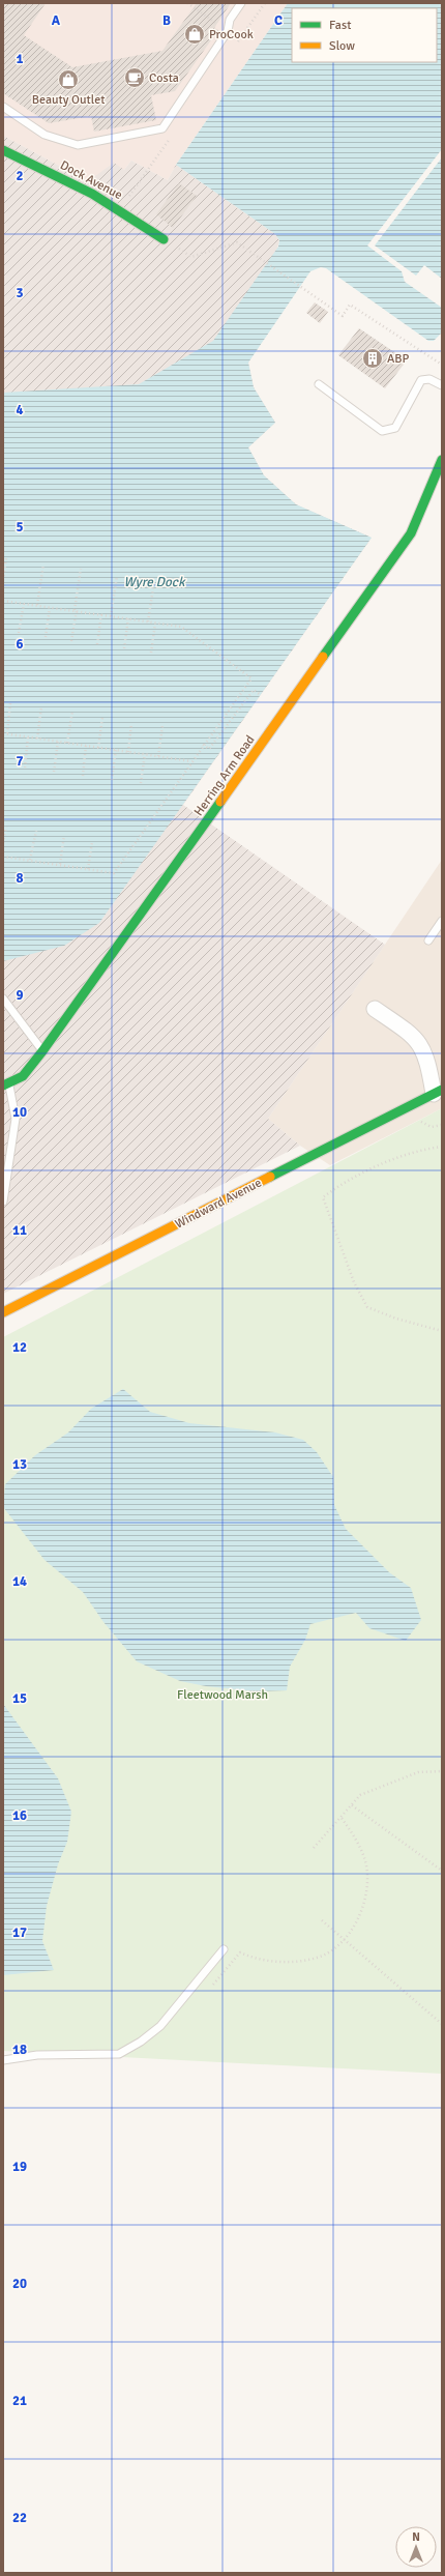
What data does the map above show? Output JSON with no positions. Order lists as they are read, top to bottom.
{
  "streets": {
    "street": ["Dock Avenue", "Herring Arm Road", "Windward Avenue"]
  },
  "water": ["Wyre Dock"],
  "parks": ["Fleetwood Marsh"],
  "places": {
    "shop": ["ProCook", "Beauty Outlet"],
    "cafe": ["Costa"],
    "building": ["ABP"]
  },
  "legend": ["Fast", "Slow"],
  "north": "top",
  "grid": {
    "columns": ["A", "B", "C"],
    "rows": [
      "1",
      "2",
      "3",
      "4",
      "5",
      "6",
      "7",
      "8",
      "9",
      "10",
      "11",
      "12",
      "13",
      "14",
      "15",
      "16",
      "17",
      "18",
      "19",
      "20",
      "21",
      "22"
    ]
  }
}
